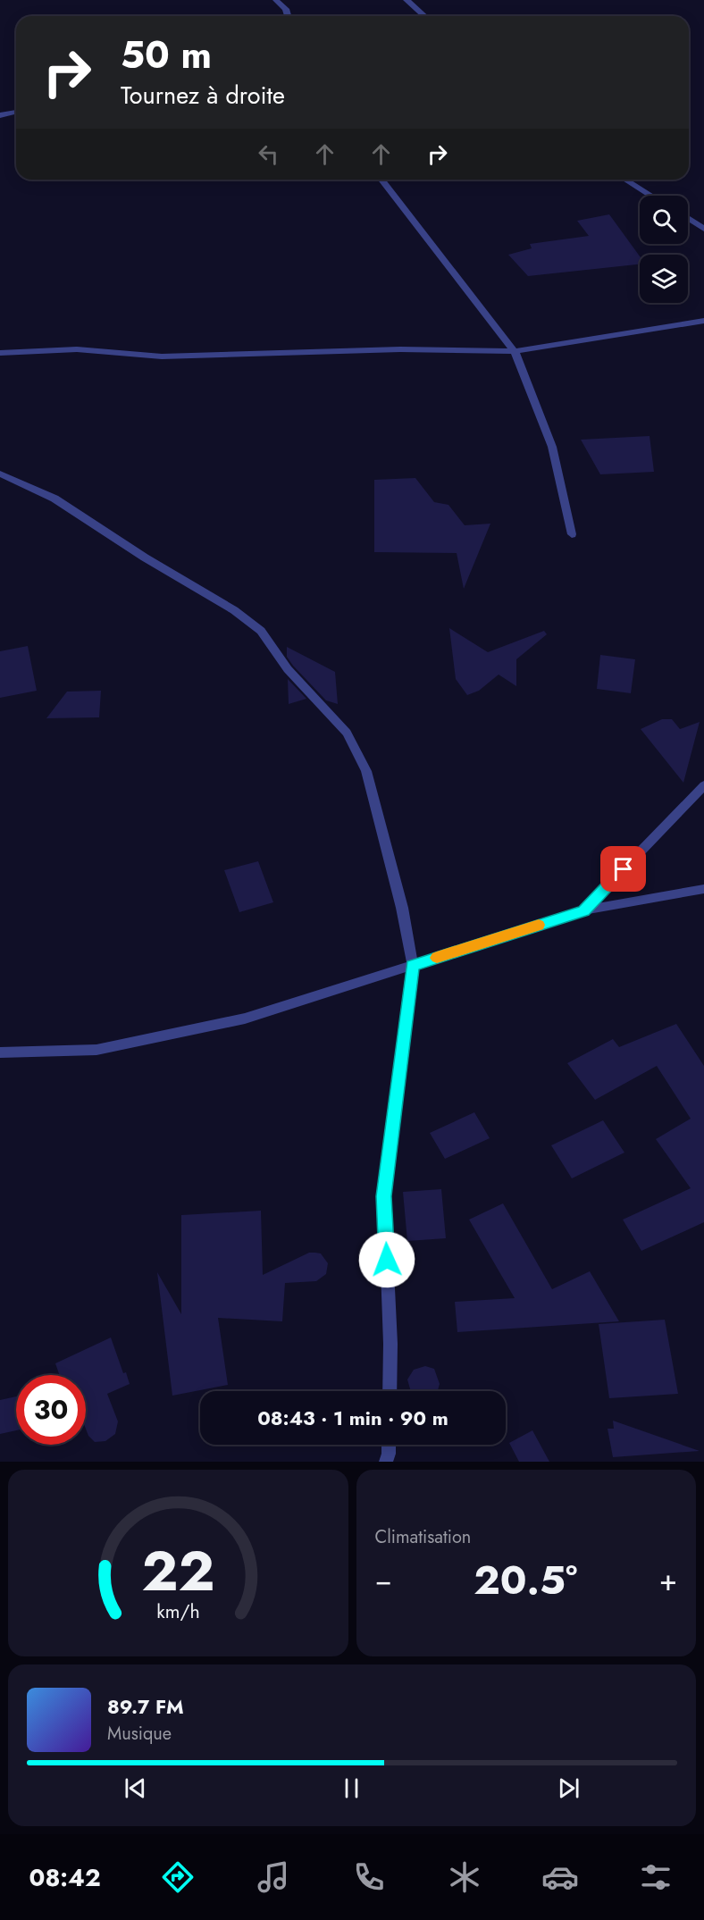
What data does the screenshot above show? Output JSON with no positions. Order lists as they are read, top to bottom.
{
  "page": {
    "turn": ["50 m", "Tournez à droite"],
    "limit": "30",
    "trip": "08:43 · 1 min · 90 m",
    "tile": "Climatisation",
    "heat": ["−", "20.5°", "+"],
    "song": ["89.7 FM", "Musique"],
    "tabs": "08:42",
    "gauge": ["22", "km/h"]
  }
}
